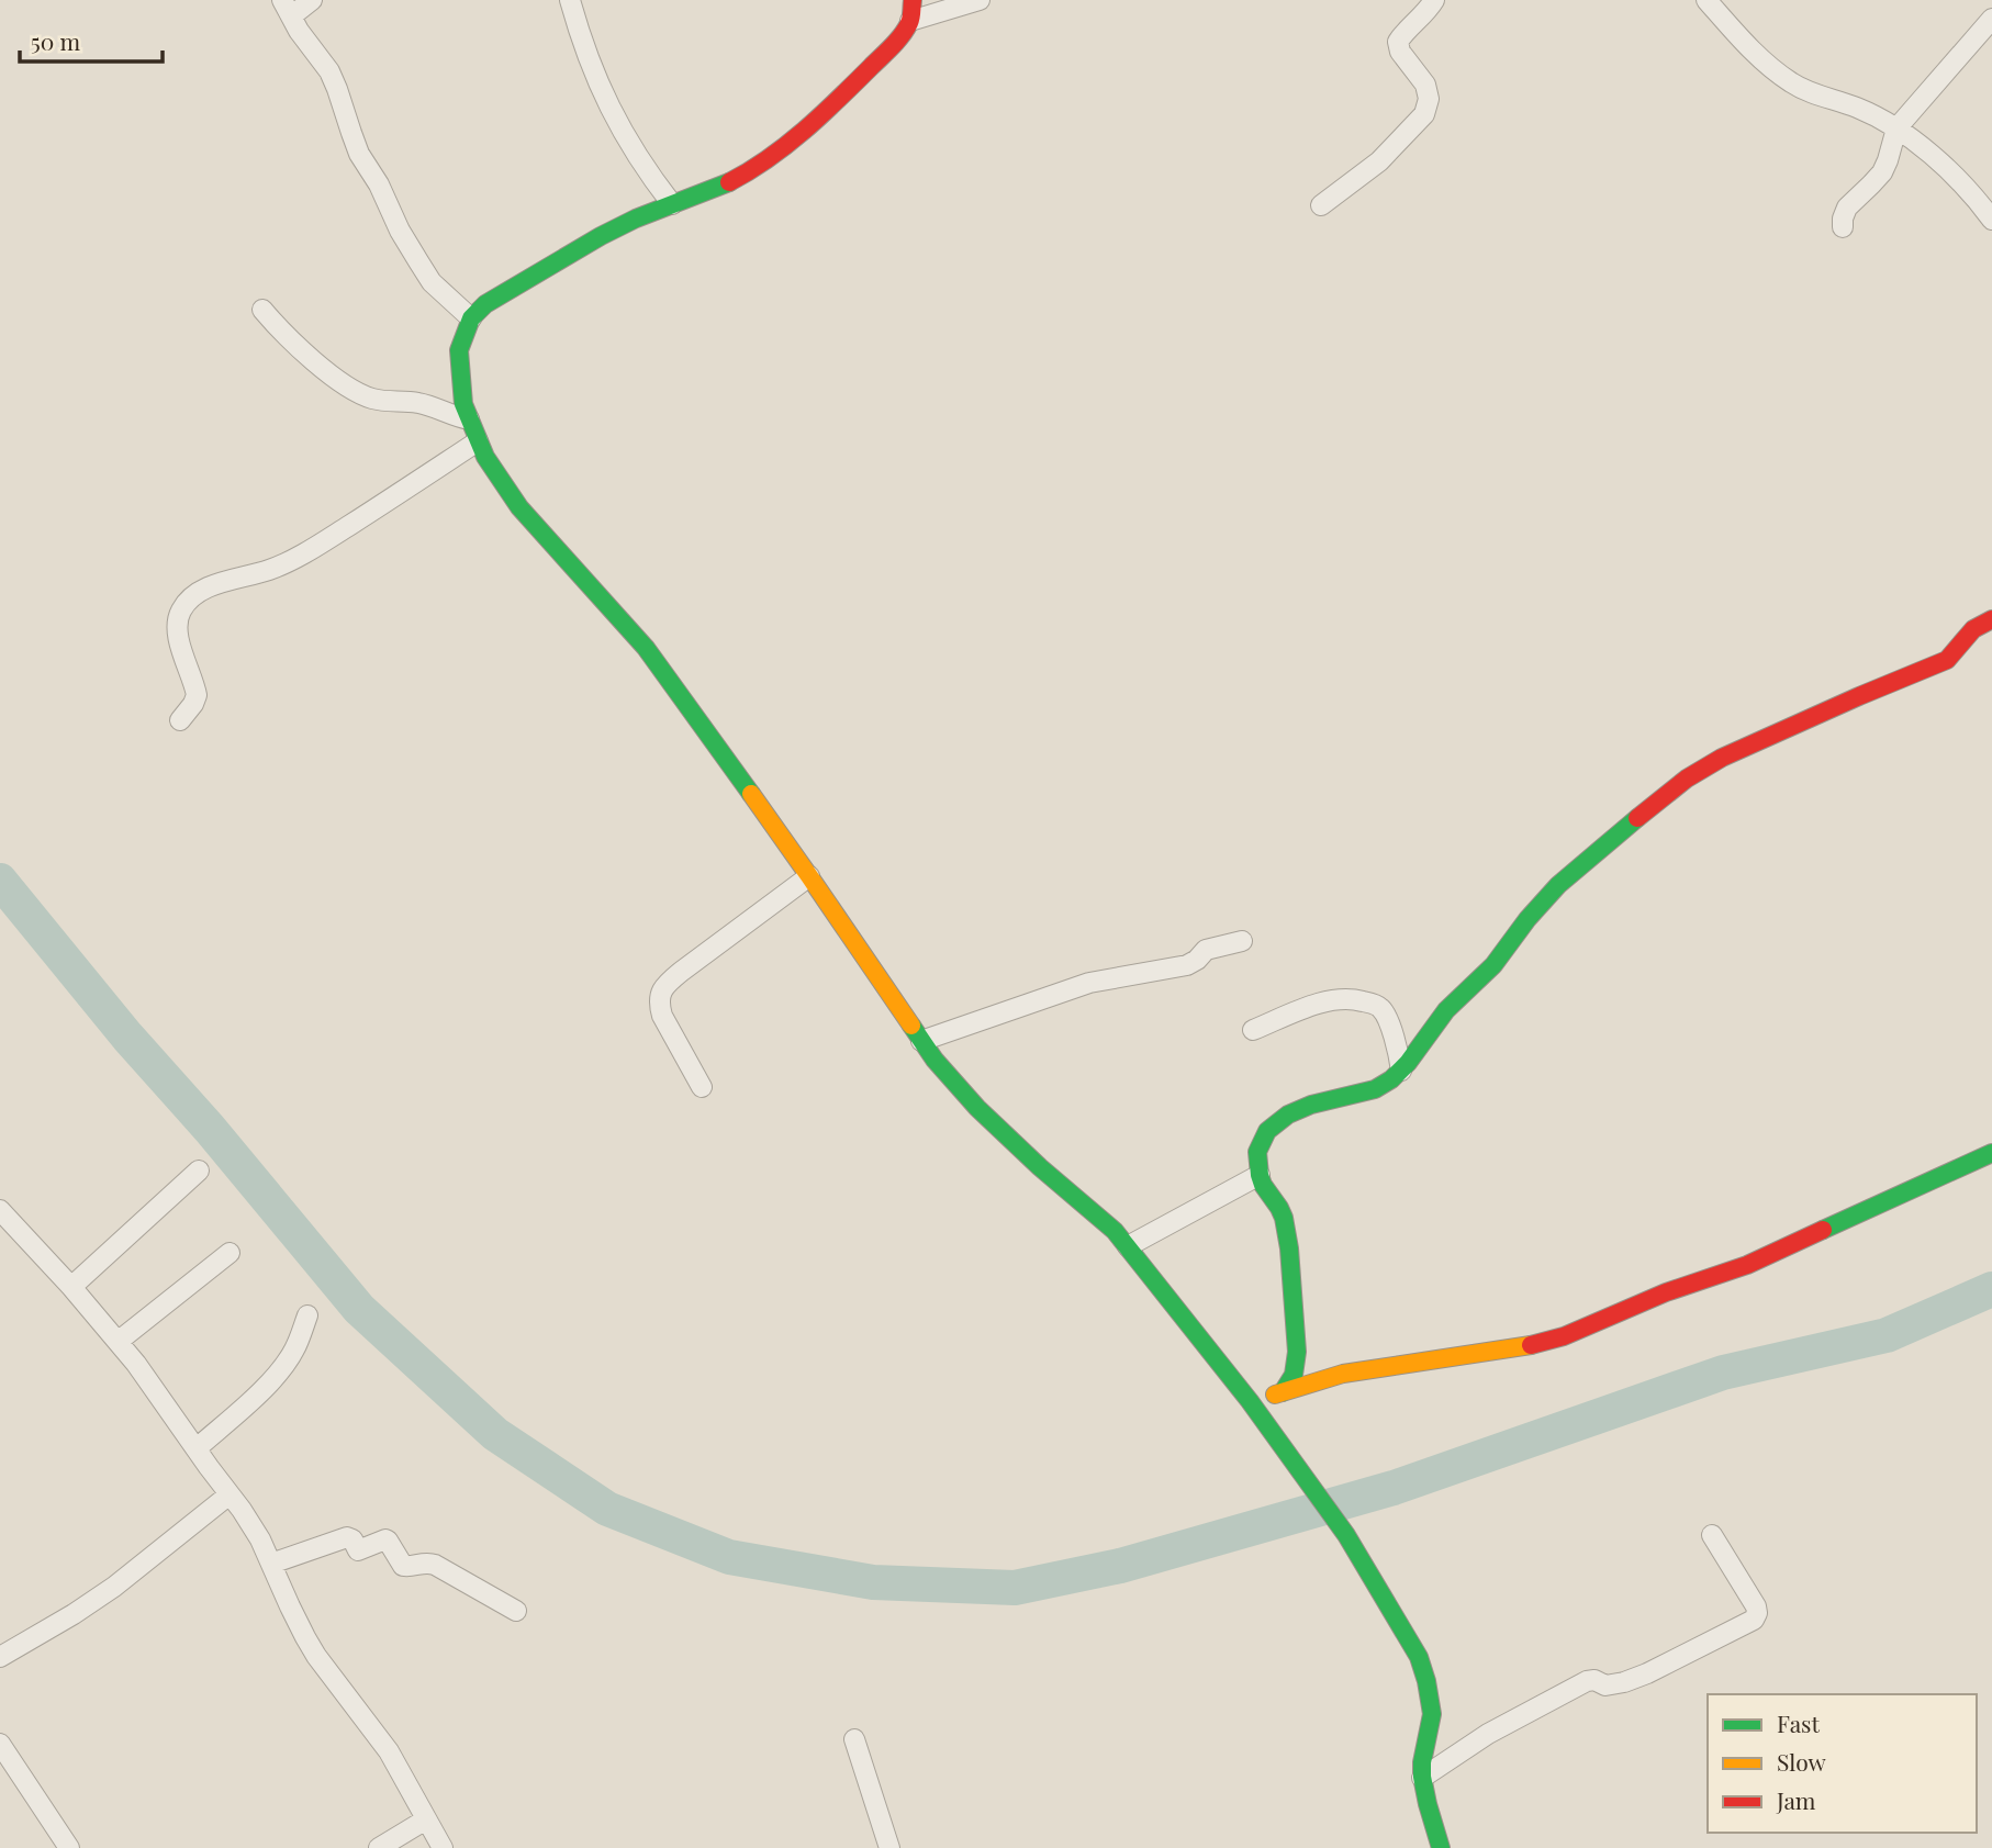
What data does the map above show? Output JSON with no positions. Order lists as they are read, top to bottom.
{
  "legend": ["Fast", "Slow", "Jam"],
  "scale_bar": "50 m"
}
